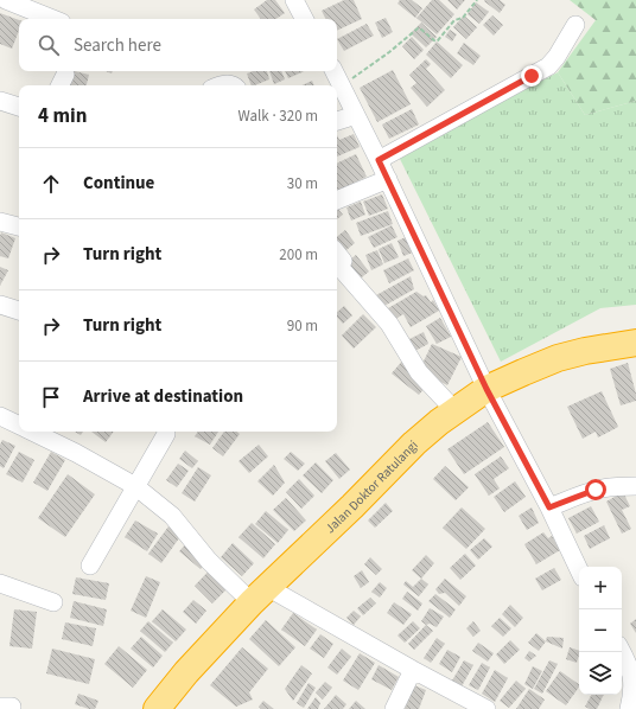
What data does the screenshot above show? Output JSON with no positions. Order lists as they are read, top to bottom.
{
  "streets": {
    "highway": ["Jalan Doktor Ratulangi"]
  },
  "page": {
    "search": "Search here",
    "heading": ["4 min", "Walk · 320 m"],
    "list": [
      ["Continue", "30 m"],
      ["Turn right", "200 m"],
      ["Turn right", "90 m"],
      "Arrive at destination"
    ],
    "map_buttons": ["+", "−"]
  }
}
